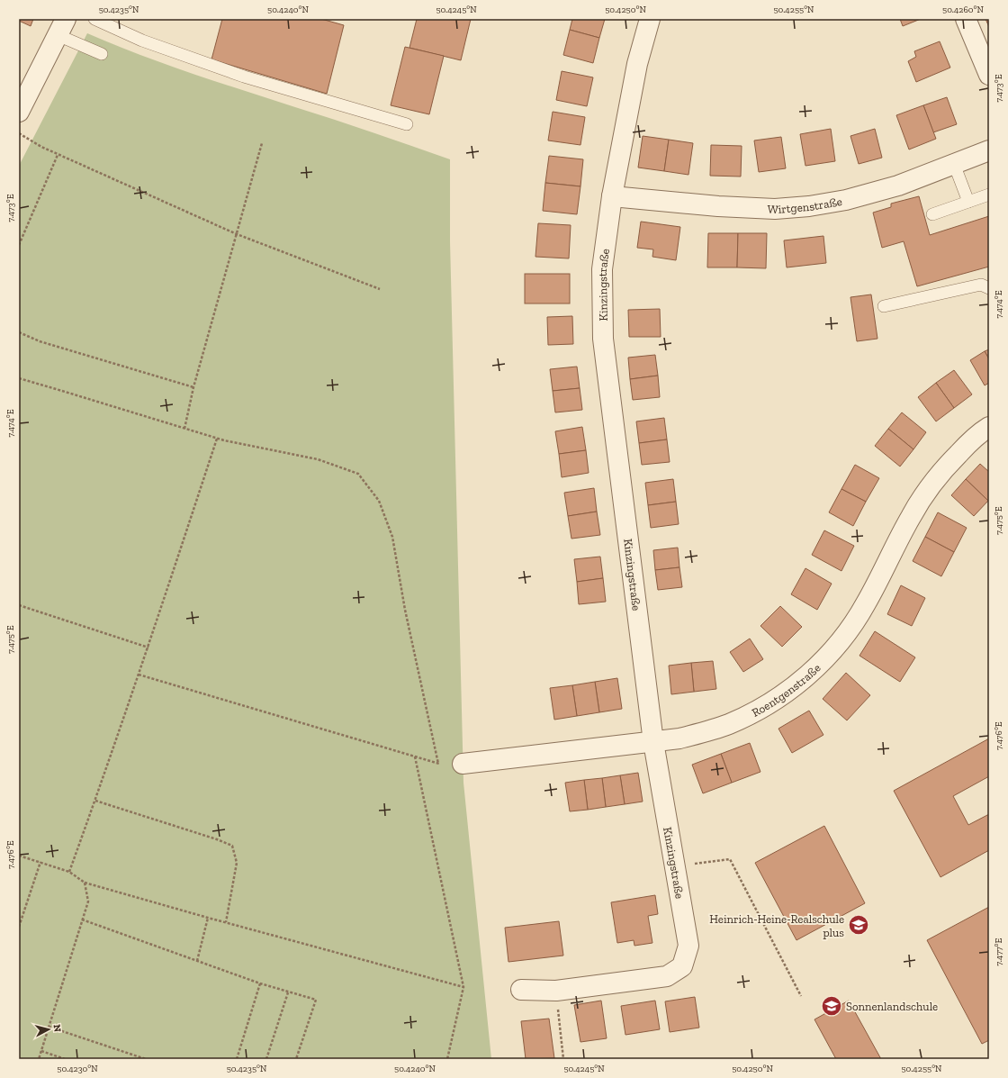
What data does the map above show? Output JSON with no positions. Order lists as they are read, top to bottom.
{
  "streets": {
    "street": ["Wirtgenstraße", "Kinzingstraße", "Roentgenstraße"]
  },
  "crossings": [
    ["Wirtgenstraße", "Kinzingstraße"],
    ["Kinzingstraße", "Roentgenstraße"]
  ],
  "places": {
    "school or university": ["Heinrich-Heine-Realschule plus", "Sonnenlandschule"]
  },
  "north": "right",
  "coordinates": [
    "50.4235°N",
    "50.4240°N",
    "50.4245°N",
    "50.4250°N",
    "50.4255°N",
    "50.4260°N",
    "7.473°E",
    "7.474°E",
    "7.475°E",
    "7.476°E",
    "7.477°E",
    "50.4230°N"
  ]
}
